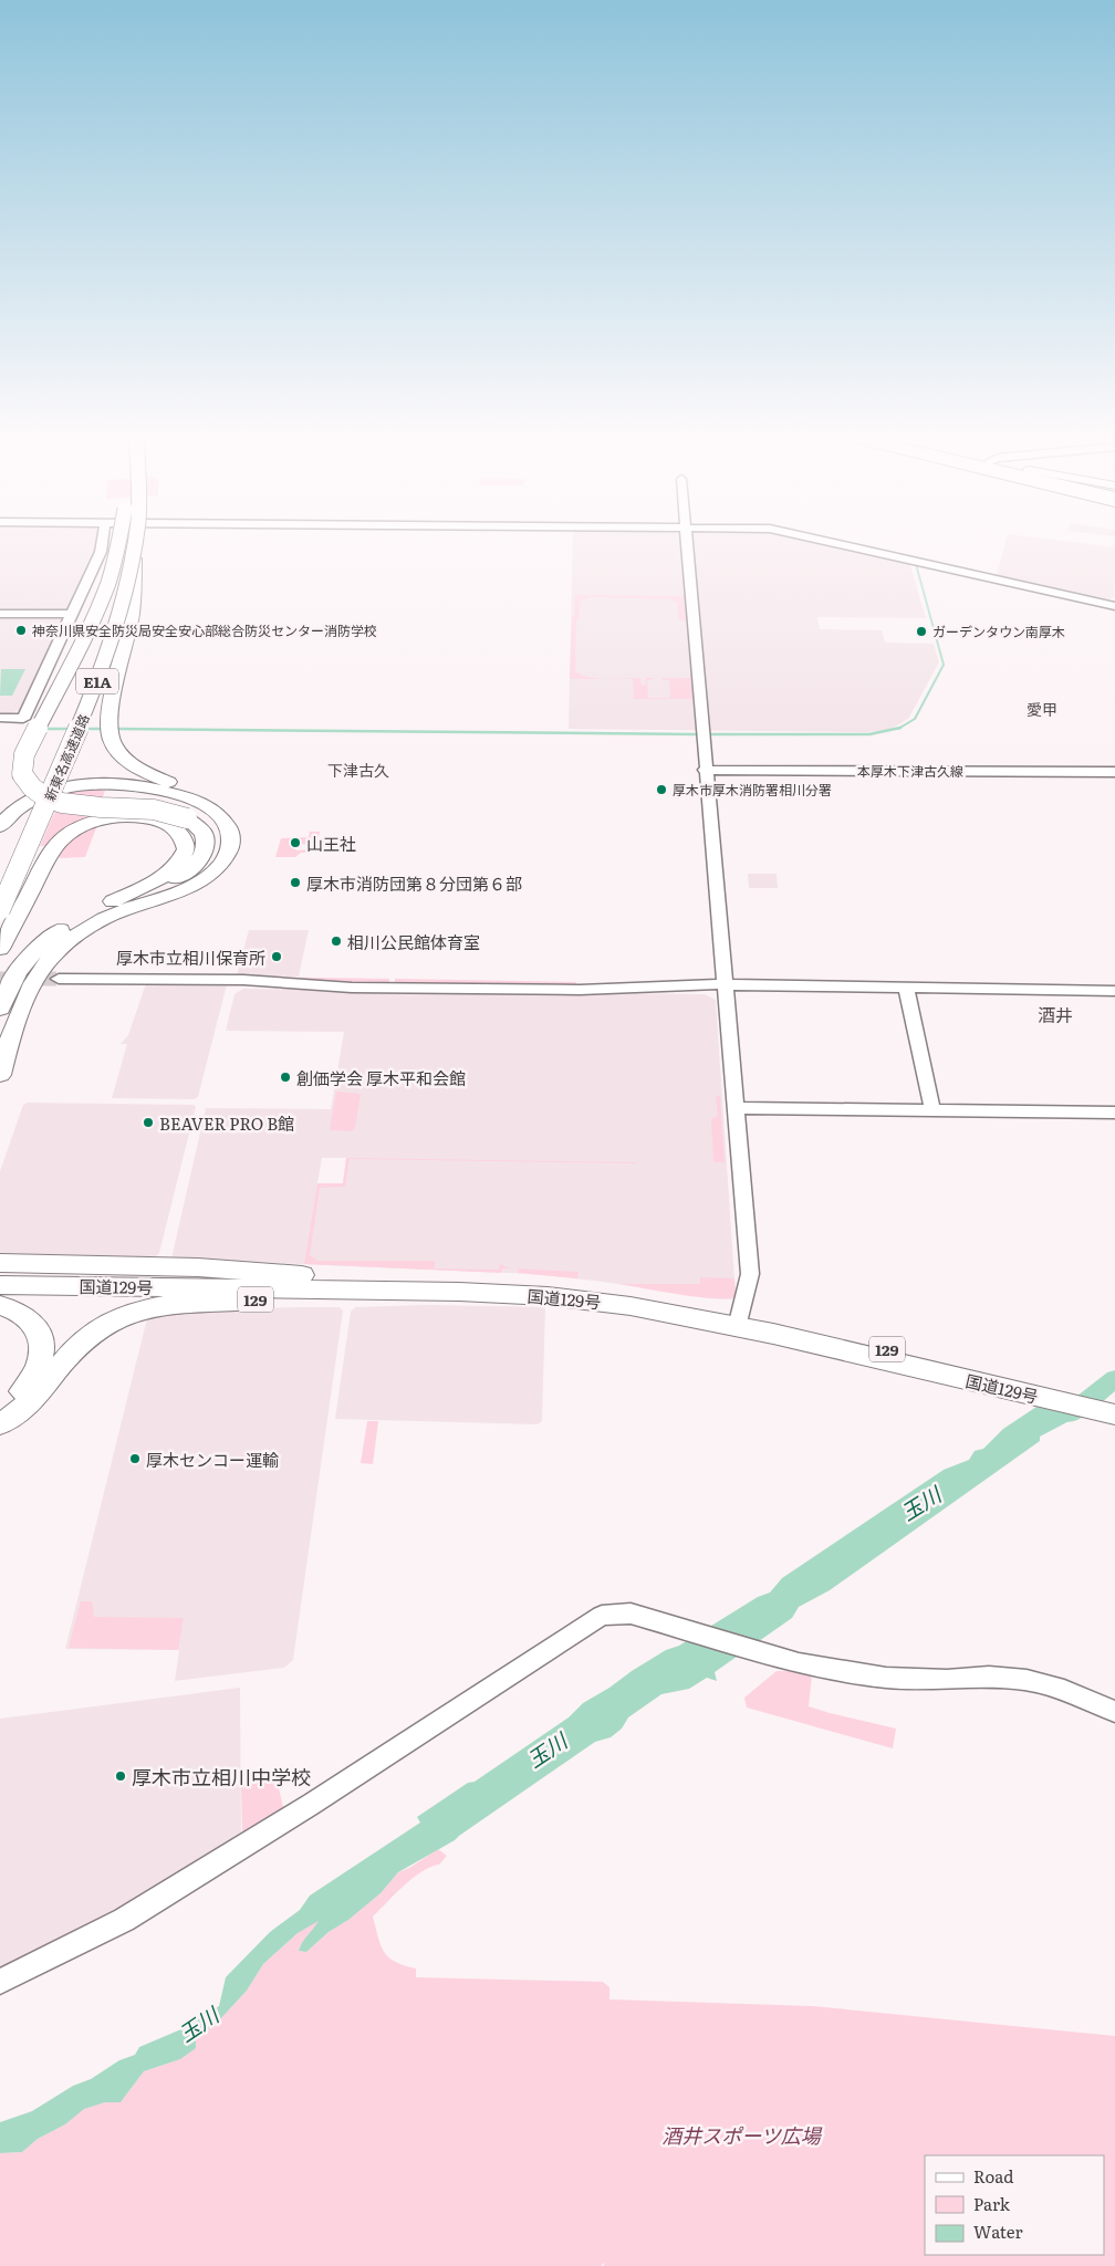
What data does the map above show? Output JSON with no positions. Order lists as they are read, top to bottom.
{
  "streets": {
    "highway": [
      "E1A",
      "新東名高速道路",
      "国道129号",
      "129"
    ],
    "street": ["本厚木下津古久線"]
  },
  "crossings": [
    ["国道129号", "129"]
  ],
  "districts": ["愛甲", "下津古久", "酒井"],
  "water": ["玉川"],
  "parks": ["酒井スポーツ広場"],
  "places": [
    "神奈川県安全防災局安全安心部総合防災センター消防学校",
    "ガーデンタウン南厚木",
    "厚木市厚木消防署相川分署",
    "山王社",
    "厚木市消防団第８分団第６部",
    "相川公民館体育室",
    "厚木市立相川保育所",
    "創価学会 厚木平和会館",
    "BEAVER PRO B館",
    "厚木センコー運輸",
    "厚木市立相川中学校"
  ],
  "legend": ["Road", "Park", "Water"]
}
